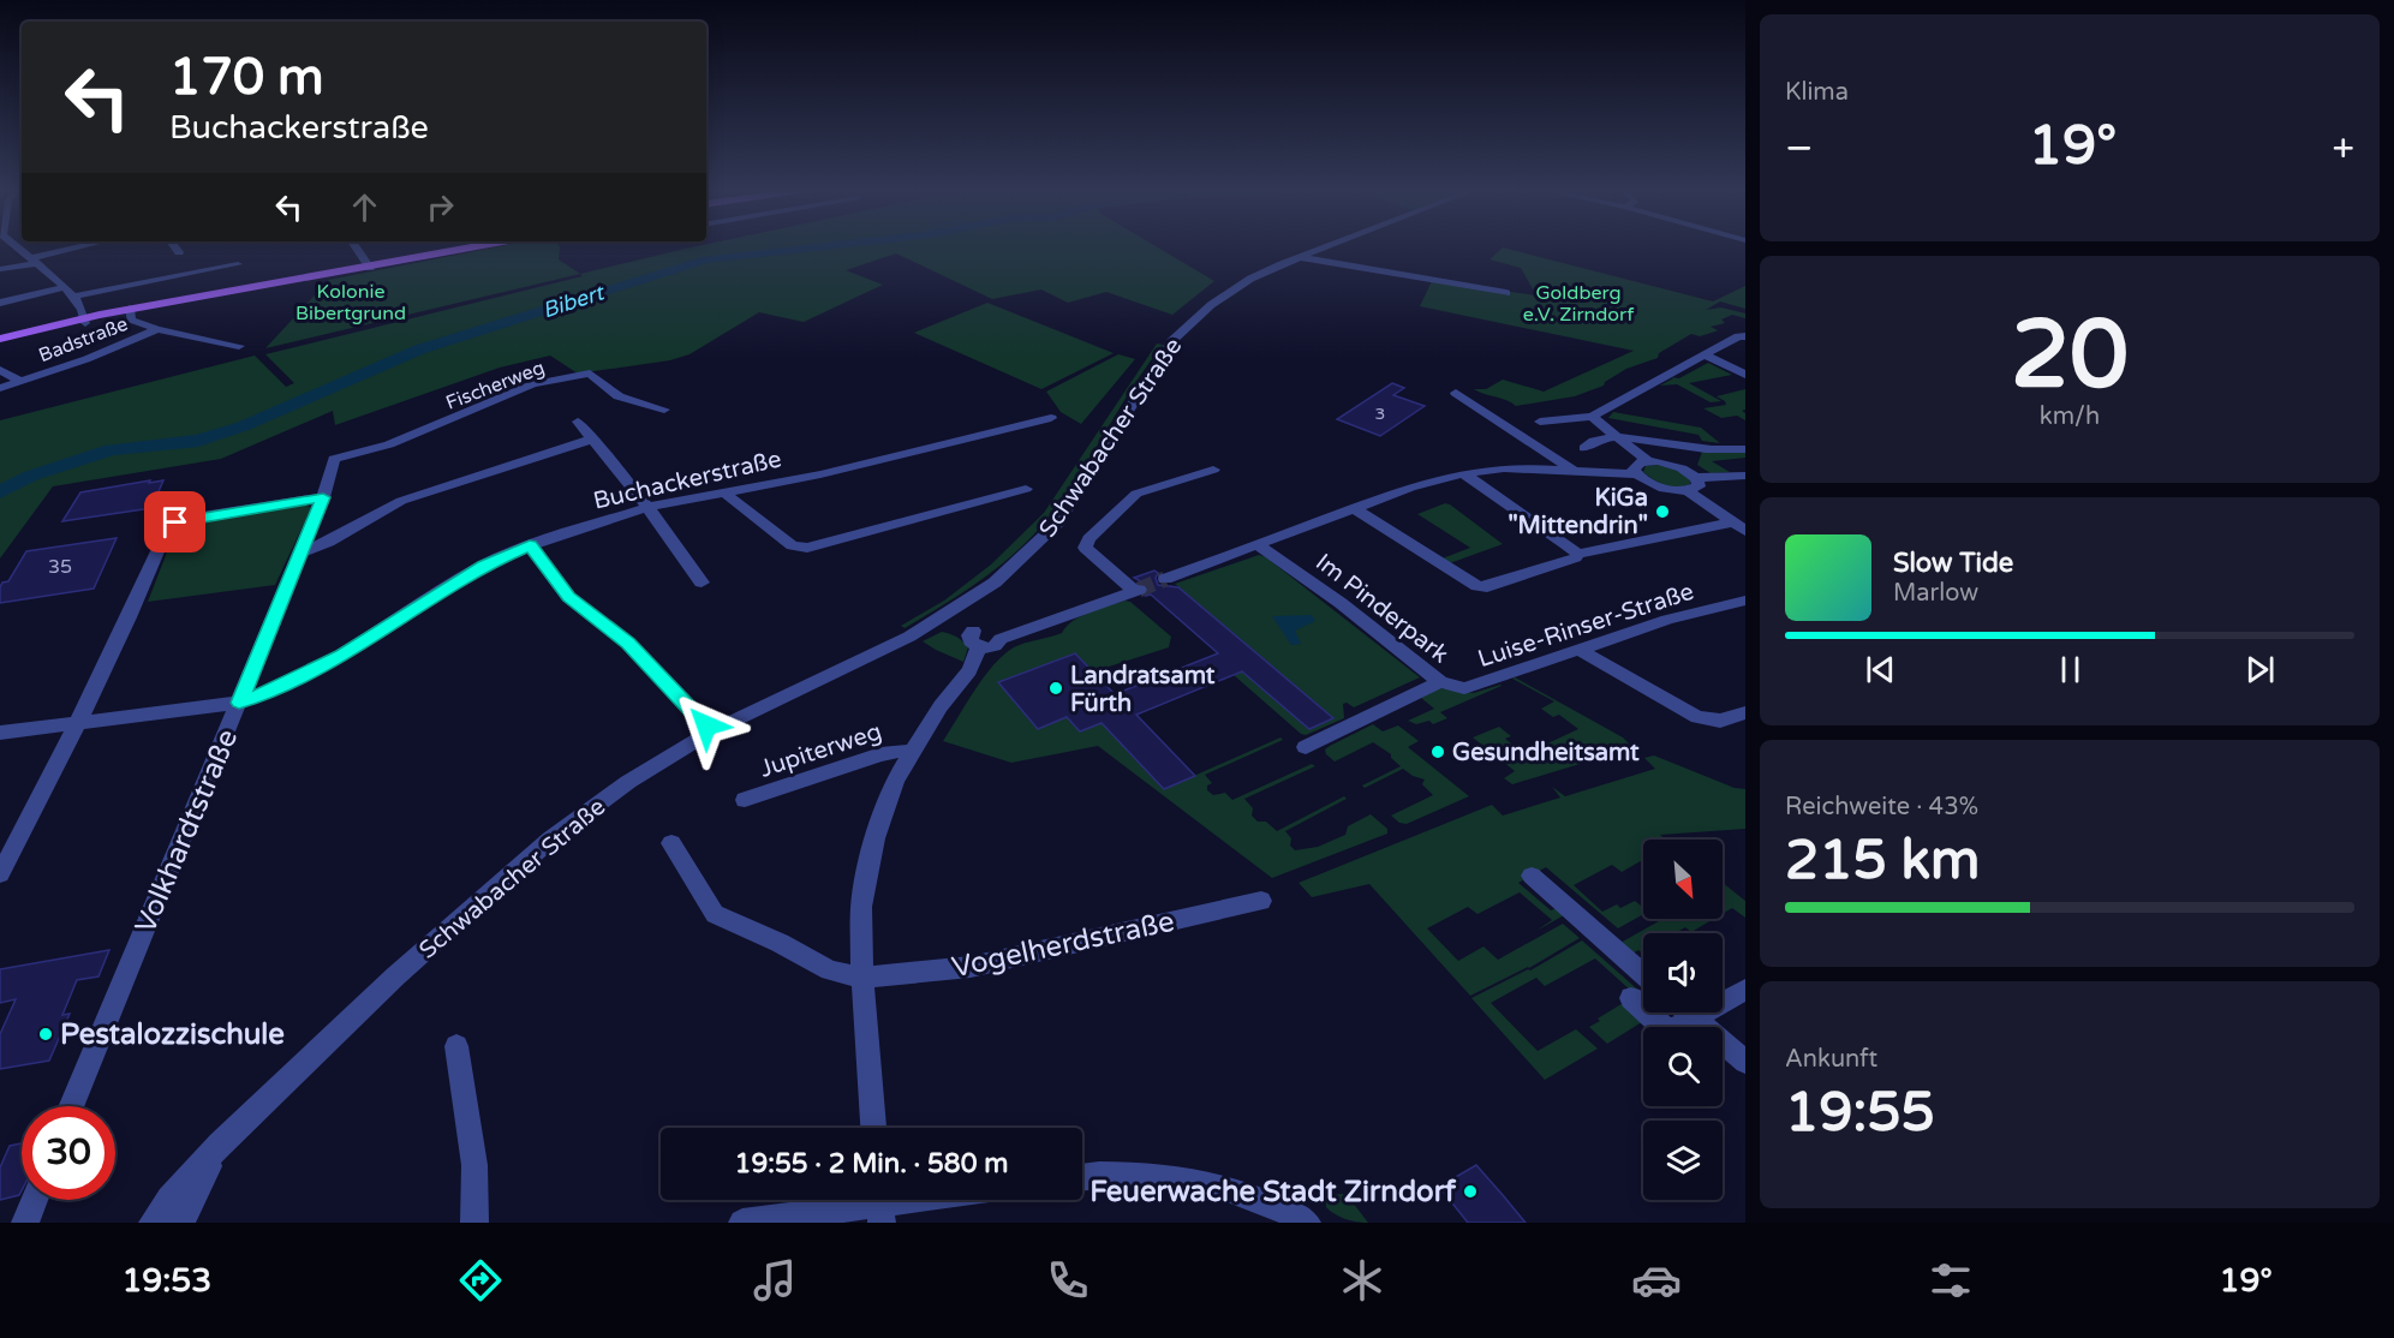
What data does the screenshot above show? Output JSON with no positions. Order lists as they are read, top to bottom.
{
  "streets": {
    "street": [
      "Badstraße",
      "Fischerweg",
      "Schwabacher Straße",
      "Buchackerstraße",
      "Im Pinderpark",
      "Luise-Rinser-Straße",
      "Jupiterweg",
      "Volkhardtstraße",
      "Vogelherdstraße"
    ]
  },
  "crossings": [
    ["Fischerweg", "Volkhardtstraße"],
    ["Buchackerstraße", "Volkhardtstraße"],
    ["Im Pinderpark", "Luise-Rinser-Straße"]
  ],
  "water": ["Bibert"],
  "parks": ["Kolonie Bibertgrund", "Goldberg e.V. Zirndorf"],
  "places": [
    "KiGa \"Mittendrin\"",
    "Landratsamt Fürth",
    "Gesundheitsamt",
    "Pestalozzischule",
    "Feuerwache Stadt Zirndorf"
  ],
  "house_numbers": ["3", "35"],
  "north": "bottom right",
  "page": {
    "tile": [
      "Klima",
      ["20", "km/h"],
      ["Reichweite · 43%", "215 km"],
      ["Ankunft", "19:55"]
    ],
    "turn": ["170 m", "Buchackerstraße"],
    "heat": ["−", "19°", "+"],
    "song": ["Slow Tide", "Marlow"],
    "limit": "30",
    "trip": "19:55 · 2 Min. · 580 m",
    "tabs": ["19:53", "19°"]
  }
}
